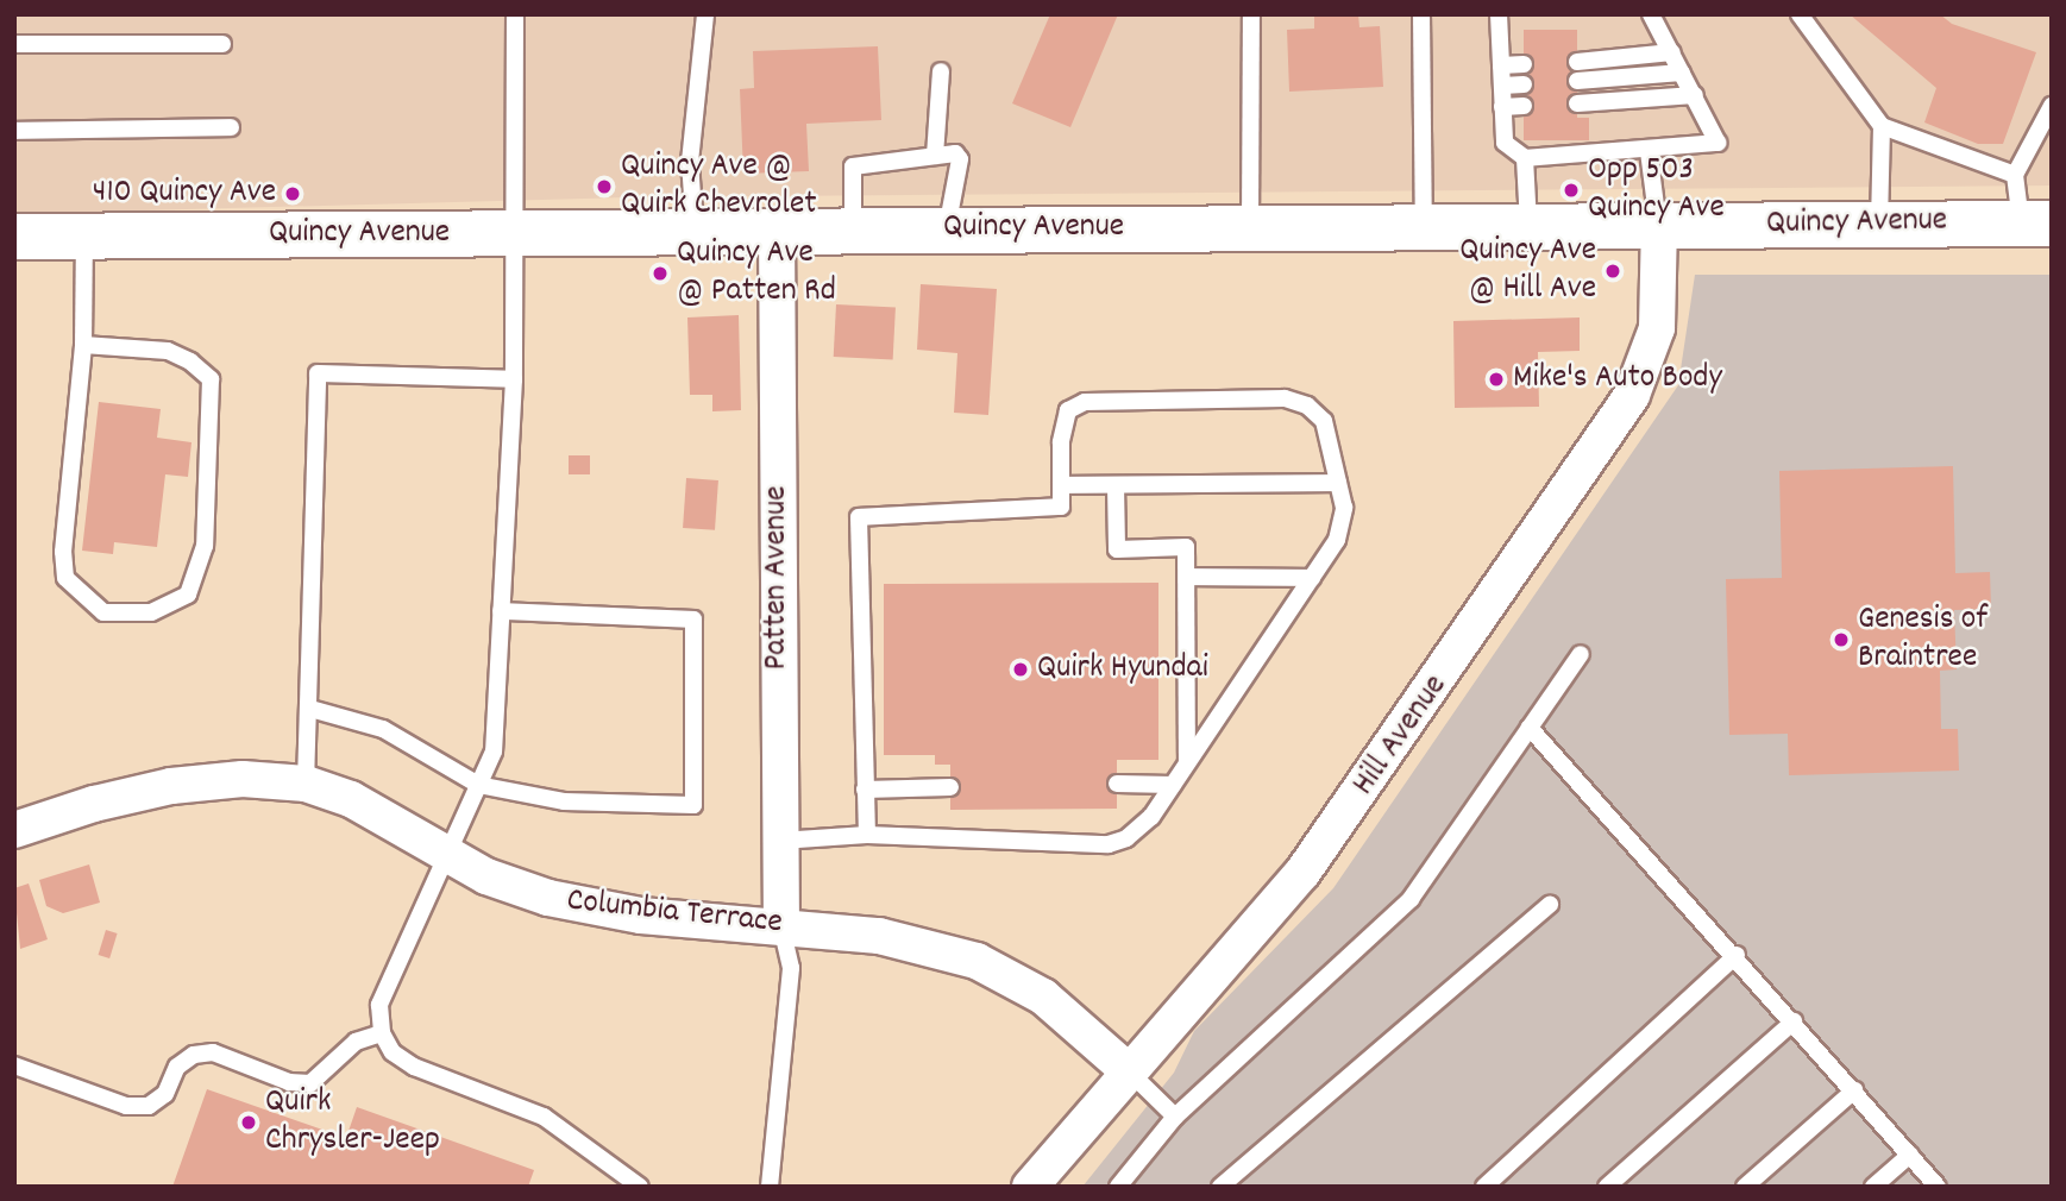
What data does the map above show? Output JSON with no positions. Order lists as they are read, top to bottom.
{
  "streets": {
    "main road": ["Quincy Avenue"],
    "street": ["Patten Avenue", "Hill Avenue", "Columbia Terrace"]
  },
  "crossings": [
    ["Quincy Avenue", "Patten Avenue"],
    ["Quincy Avenue", "Hill Avenue"],
    ["Patten Avenue", "Columbia Terrace"],
    ["Hill Avenue", "Columbia Terrace"]
  ],
  "places": [
    "Quincy Ave @ Quirk Chevrolet",
    "Opp 503 Quincy Ave",
    "410 Quincy Ave",
    "Quincy Ave @ Hill Ave",
    "Quincy Ave @ Patten Rd",
    "Mike's Auto Body",
    "Genesis of Braintree",
    "Quirk Hyundai",
    "Quirk Chrysler-Jeep"
  ]
}
